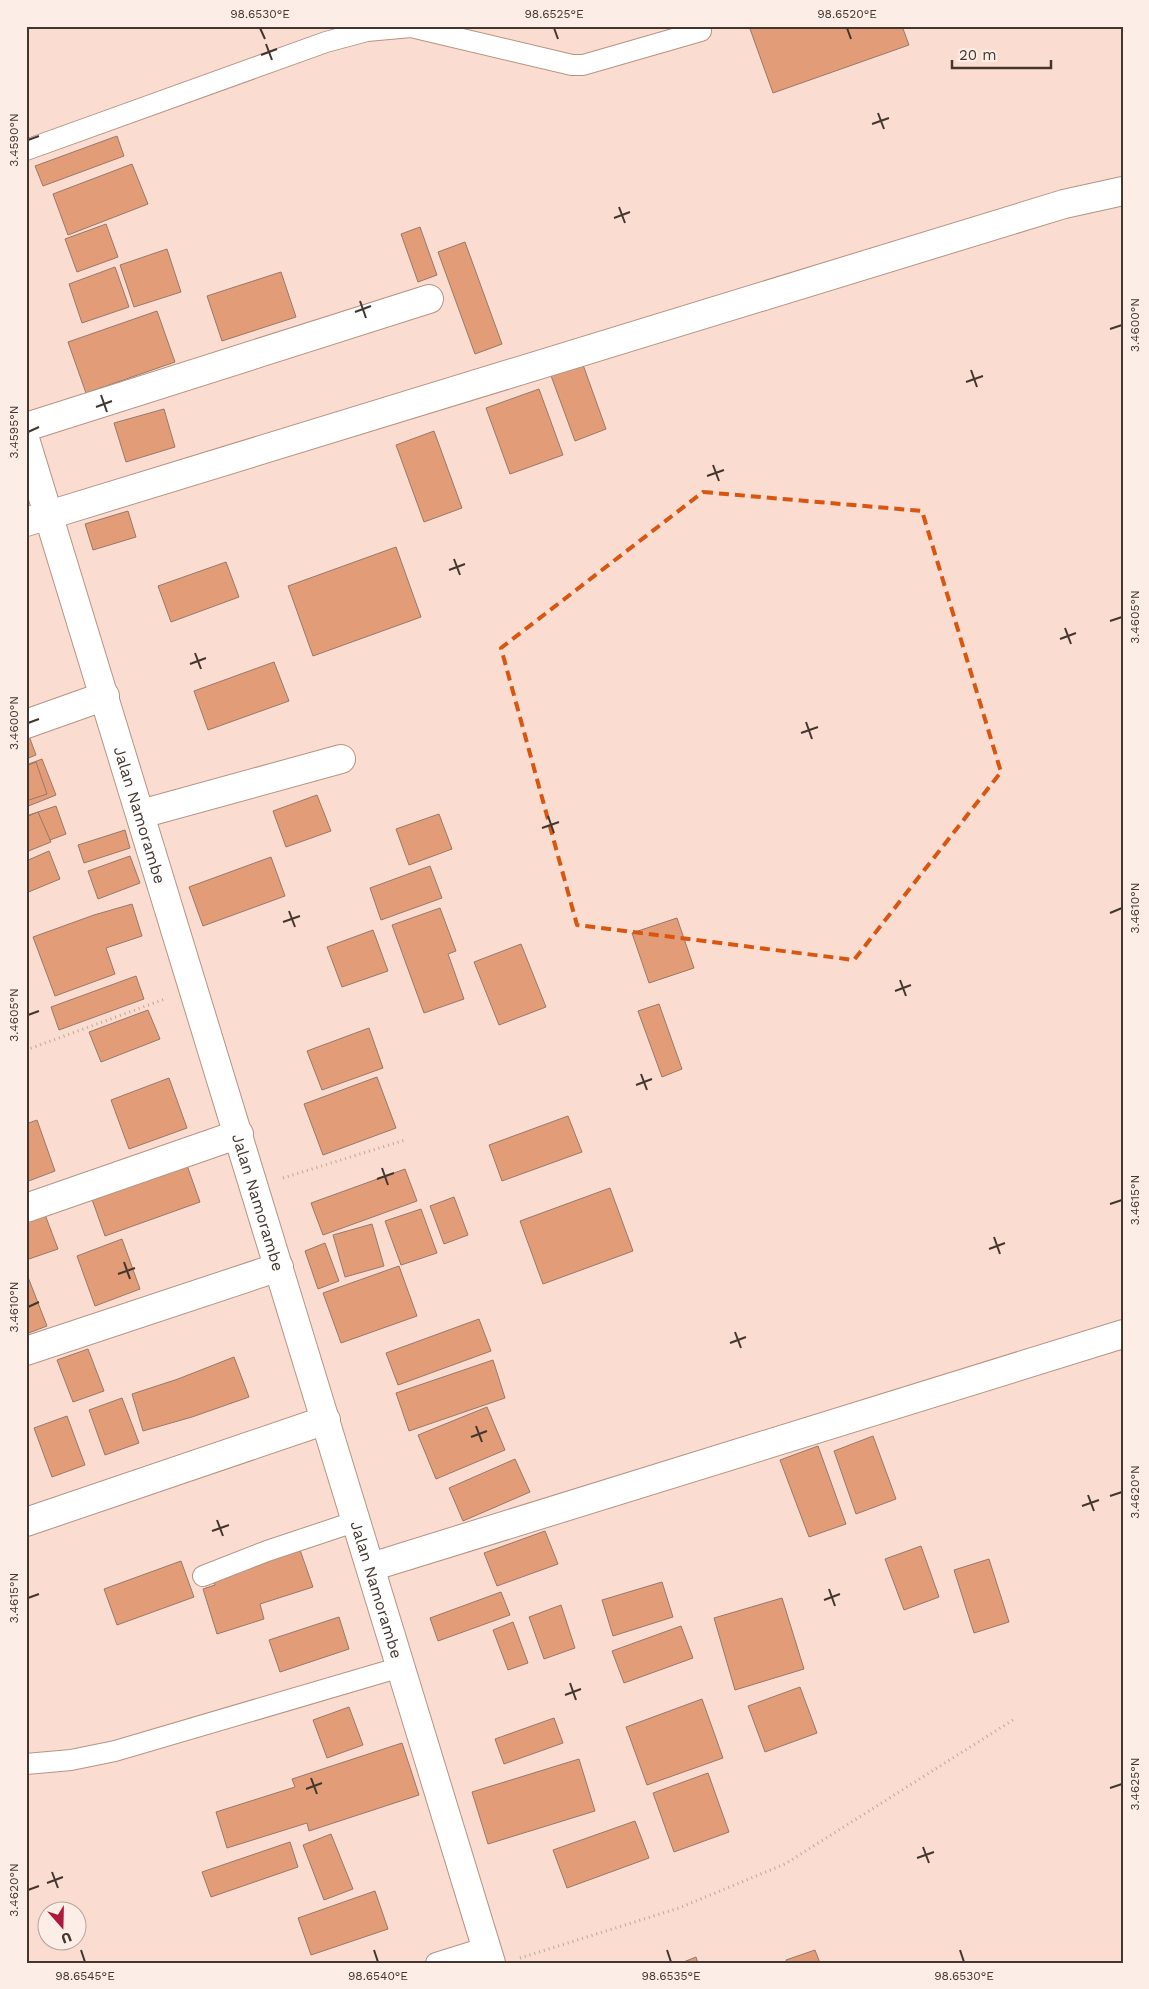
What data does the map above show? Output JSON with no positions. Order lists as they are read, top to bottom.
{
  "streets": {
    "street": ["Jalan Namorambe"]
  },
  "scale_bar": "20 m",
  "north": "bottom",
  "coordinates": [
    "98.6530°E",
    "98.6525°E",
    "98.6520°E",
    "3.4590°N",
    "3.4600°N",
    "3.4595°N",
    "3.4605°N",
    "3.4610°N",
    "3.4615°N",
    "3.4620°N",
    "3.4625°N",
    "98.6545°E",
    "98.6540°E",
    "98.6535°E"
  ]
}
